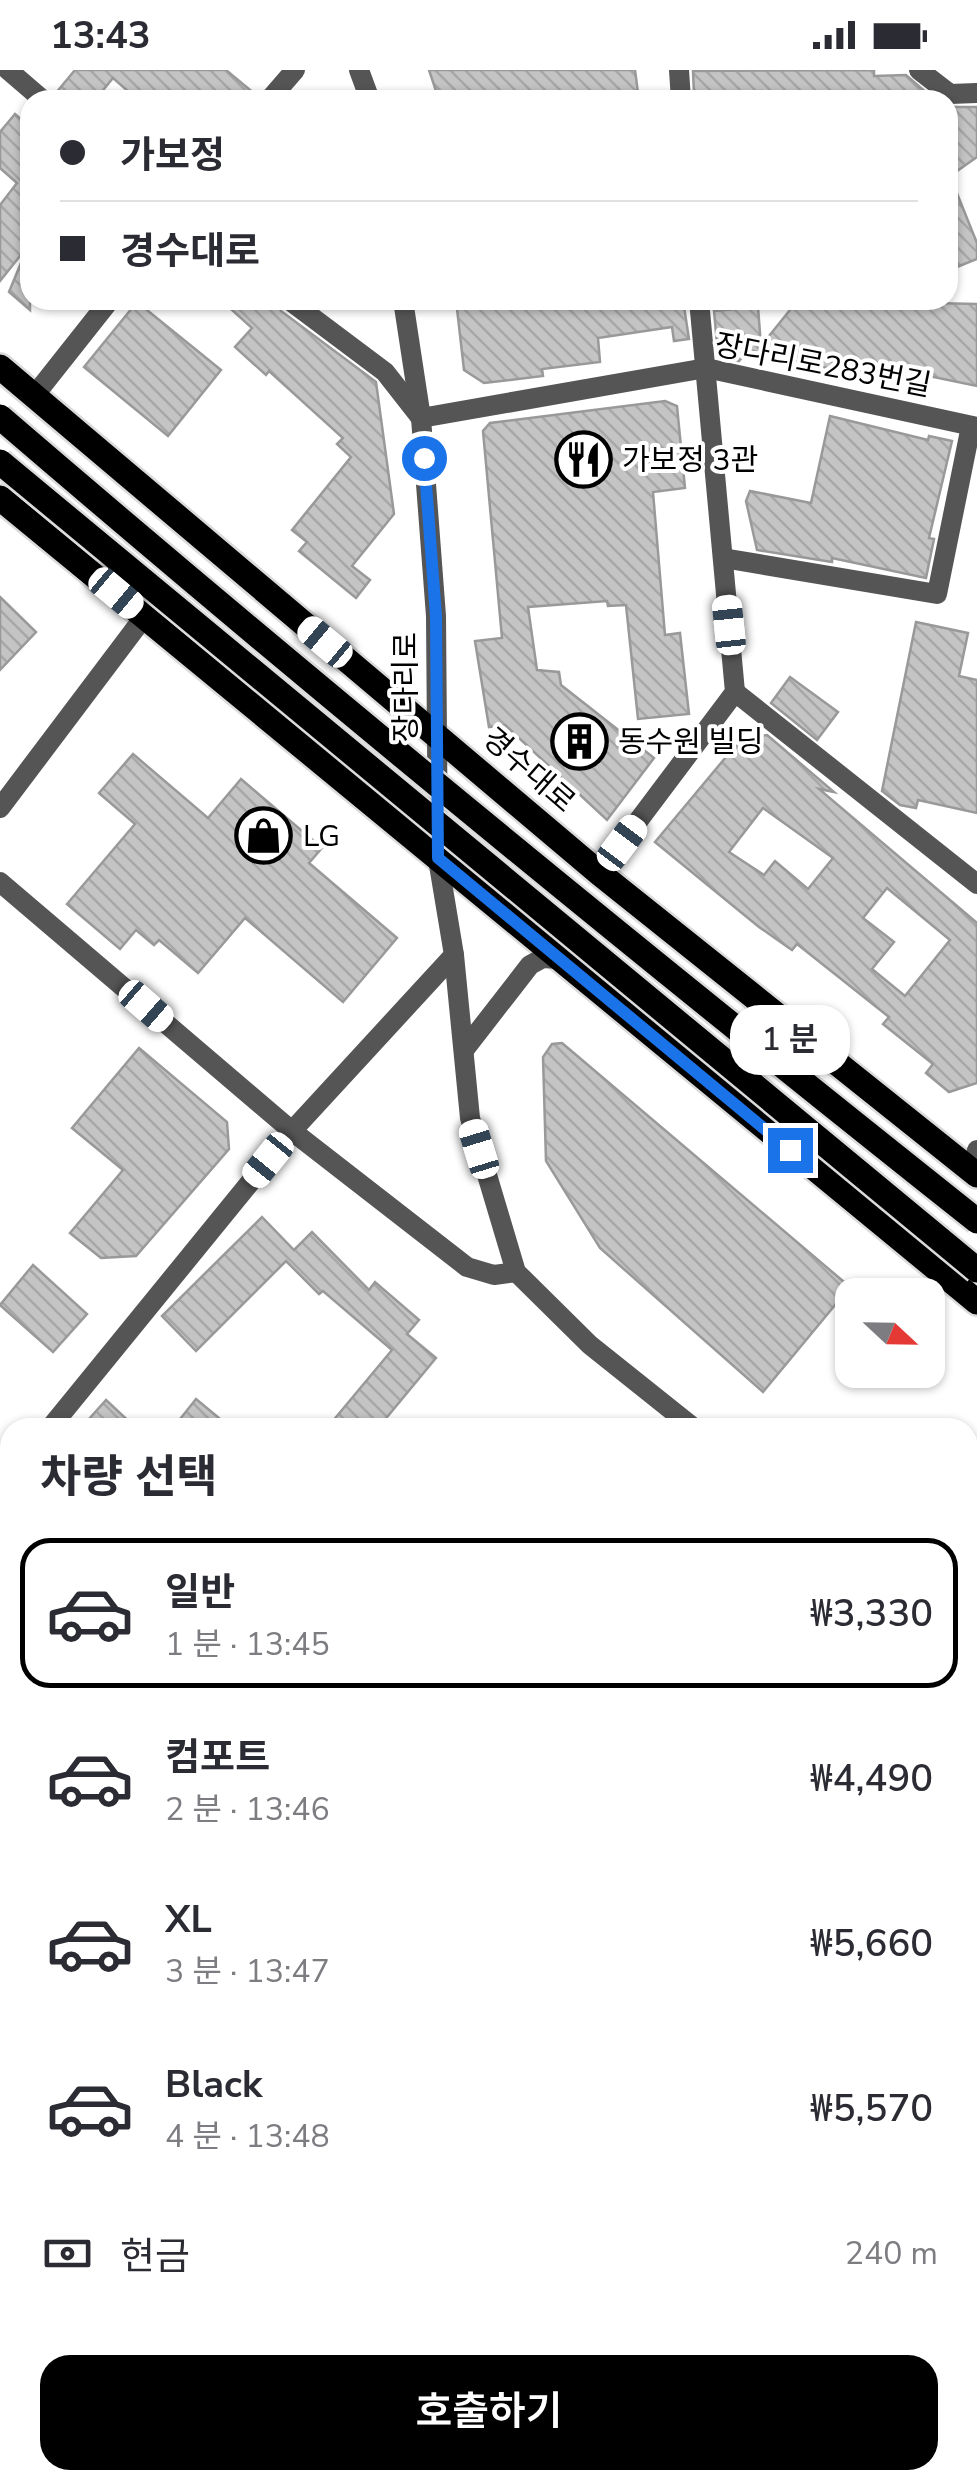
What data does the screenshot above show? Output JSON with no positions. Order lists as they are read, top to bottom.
{
  "streets": {
    "main road": ["경수대로"],
    "street": ["장다리로283번길", "장다리로"]
  },
  "crossings": [
    ["장다리로283번길", "장다리로"],
    ["장다리로", "경수대로"]
  ],
  "places": {
    "restaurant": ["가보정 3관"],
    "building": ["동수원 빌딩"],
    "shop": ["LG"]
  },
  "north": "right",
  "page": {
    "status": "13:43",
    "banner": ["가보정", "경수대로"],
    "bubble": "1 분",
    "heading": "차량 선택",
    "list": [
      {
        "name": "일반",
        "note": "1 분 · 13:45",
        "value": "₩3,330"
      },
      {
        "name": "컴포트",
        "note": "2 분 · 13:46",
        "value": "₩4,490"
      },
      {
        "name": "XL",
        "note": "3 분 · 13:47",
        "value": "₩5,660"
      },
      {
        "name": "Black",
        "note": "4 분 · 13:48",
        "value": "₩5,570"
      }
    ],
    "pay": ["현금", "240 m"],
    "buttons": "호출하기"
  }
}
